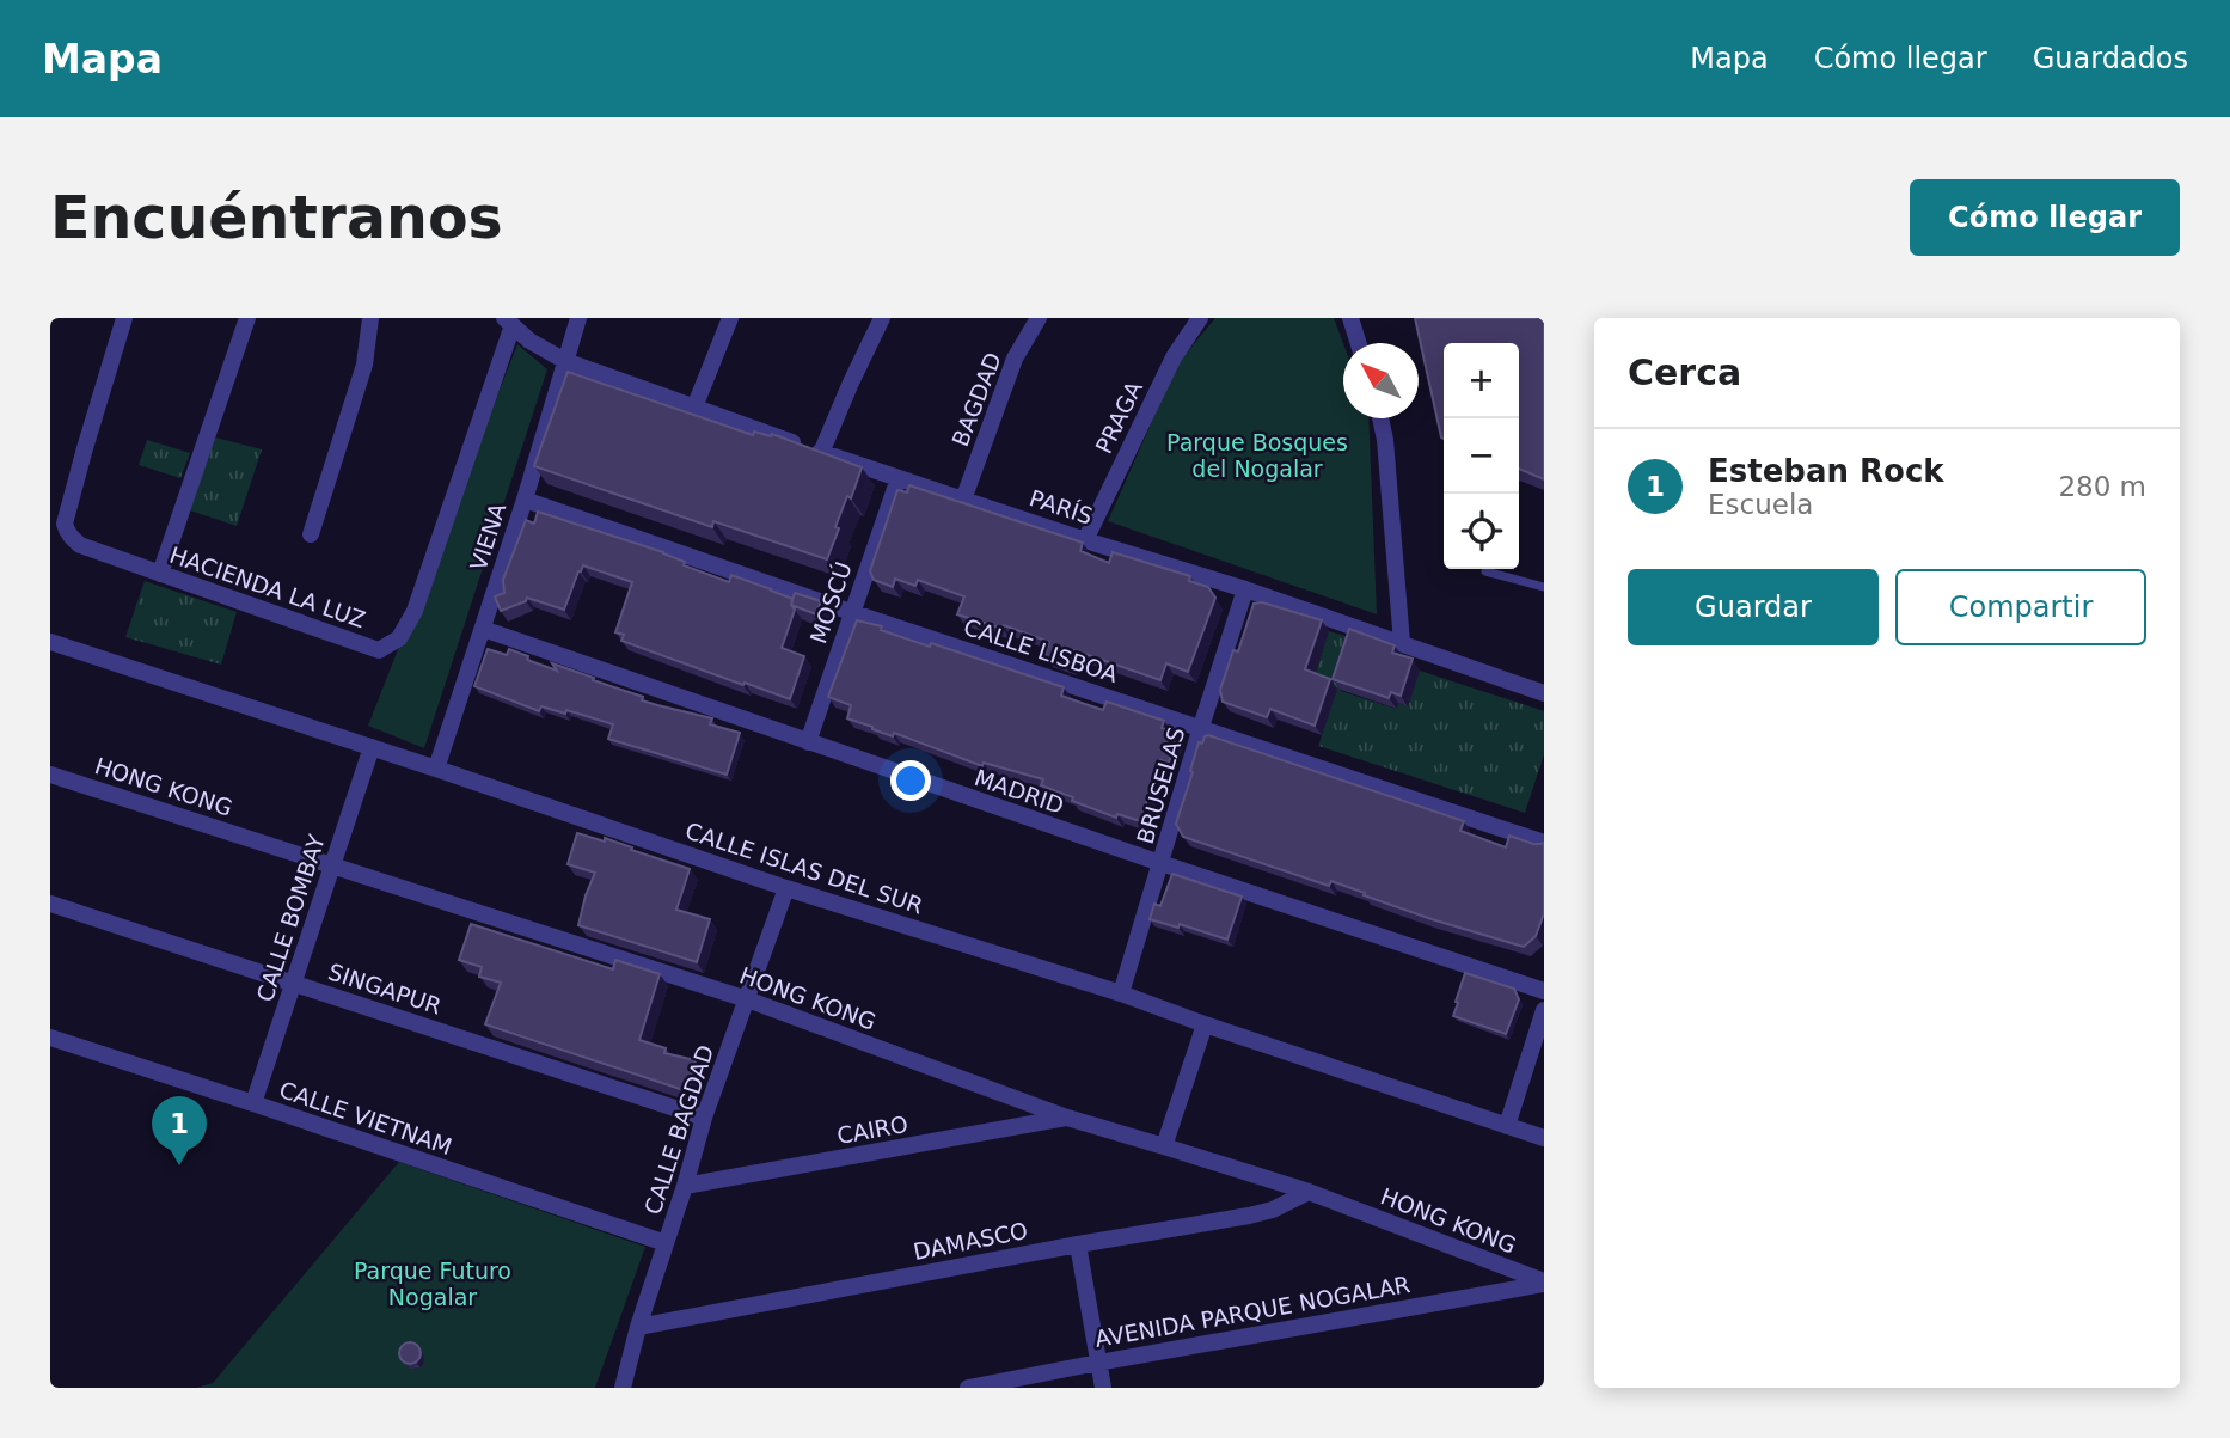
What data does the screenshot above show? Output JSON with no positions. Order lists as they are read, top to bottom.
{
  "streets": {
    "street": [
      "BAGDAD",
      "PRAGA",
      "PARÍS",
      "VIENA",
      "HACIENDA LA LUZ",
      "MOSCÚ",
      "CALLE LISBOA",
      "BRUSELAS",
      "HONG KONG",
      "MADRID",
      "CALLE ISLAS DEL SUR",
      "CALLE BOMBAY",
      "SINGAPUR",
      "CALLE VIETNAM",
      "CALLE BAGDAD",
      "CAIRO",
      "DAMASCO",
      "AVENIDA PARQUE NOGALAR"
    ]
  },
  "crossings": [
    ["BAGDAD", "PARÍS"],
    ["PRAGA", "PARÍS"],
    ["PARÍS", "VIENA"],
    ["PARÍS", "HACIENDA LA LUZ"],
    ["PARÍS", "MOSCÚ"],
    ["PARÍS", "BRUSELAS"],
    ["VIENA", "HACIENDA LA LUZ"],
    ["VIENA", "CALLE LISBOA"],
    ["VIENA", "MADRID"],
    ["VIENA", "CALLE ISLAS DEL SUR"],
    ["MOSCÚ", "CALLE LISBOA"],
    ["MOSCÚ", "MADRID"],
    ["CALLE LISBOA", "BRUSELAS"],
    ["BRUSELAS", "MADRID"],
    ["BRUSELAS", "CALLE ISLAS DEL SUR"],
    ["HONG KONG", "CALLE BOMBAY"],
    ["HONG KONG", "CALLE BAGDAD"],
    ["HONG KONG", "CAIRO"],
    ["HONG KONG", "DAMASCO"],
    ["HONG KONG", "AVENIDA PARQUE NOGALAR"],
    ["CALLE ISLAS DEL SUR", "CALLE BOMBAY"],
    ["CALLE ISLAS DEL SUR", "CALLE BAGDAD"],
    ["CALLE BOMBAY", "SINGAPUR"],
    ["CALLE BOMBAY", "CALLE VIETNAM"],
    ["SINGAPUR", "CALLE BAGDAD"],
    ["CALLE VIETNAM", "CALLE BAGDAD"],
    ["CALLE BAGDAD", "CAIRO"],
    ["CALLE BAGDAD", "DAMASCO"]
  ],
  "parks": ["Parque Bosques del Nogalar", "Parque Futuro Nogalar"],
  "north": "top left",
  "page": {
    "header": "Mapa",
    "nav": ["Mapa", "Cómo llegar", "Guardados"],
    "buttons": [
      "Cómo llegar",
      ["Guardar", "Compartir"]
    ],
    "title": "Encuéntranos",
    "heading": "Cerca",
    "map_buttons": ["+", "−"],
    "list": [
      {
        "mark": "1",
        "name": "Esteban Rock",
        "note": "Escuela",
        "value": "280 m"
      }
    ],
    "pins": "1"
  }
}
